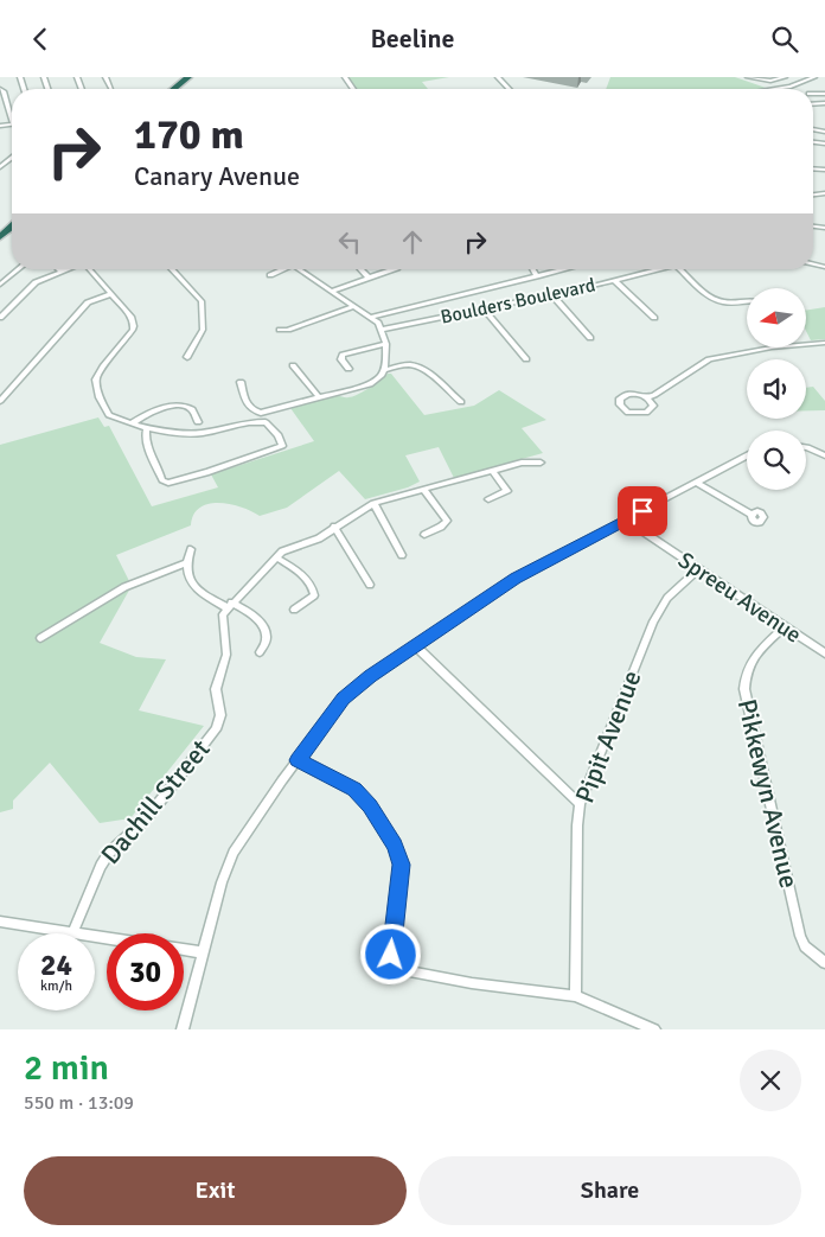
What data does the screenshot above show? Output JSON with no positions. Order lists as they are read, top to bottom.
{
  "streets": {
    "street": [
      "Boulders Boulevard",
      "Spreeu Avenue",
      "Pipit Avenue",
      "Pikkewyn Avenue",
      "Dachill Street"
    ]
  },
  "crossings": [
    ["Spreeu Avenue", "Pipit Avenue"],
    ["Spreeu Avenue", "Pikkewyn Avenue"]
  ],
  "north": "left",
  "page": {
    "header": "Beeline",
    "turn": ["170 m", "Canary Avenue"],
    "speed": "24 km/h",
    "limit": "30",
    "heading": ["2 min", "550 m · 13:09"],
    "buttons": ["Exit", "Share"]
  }
}
